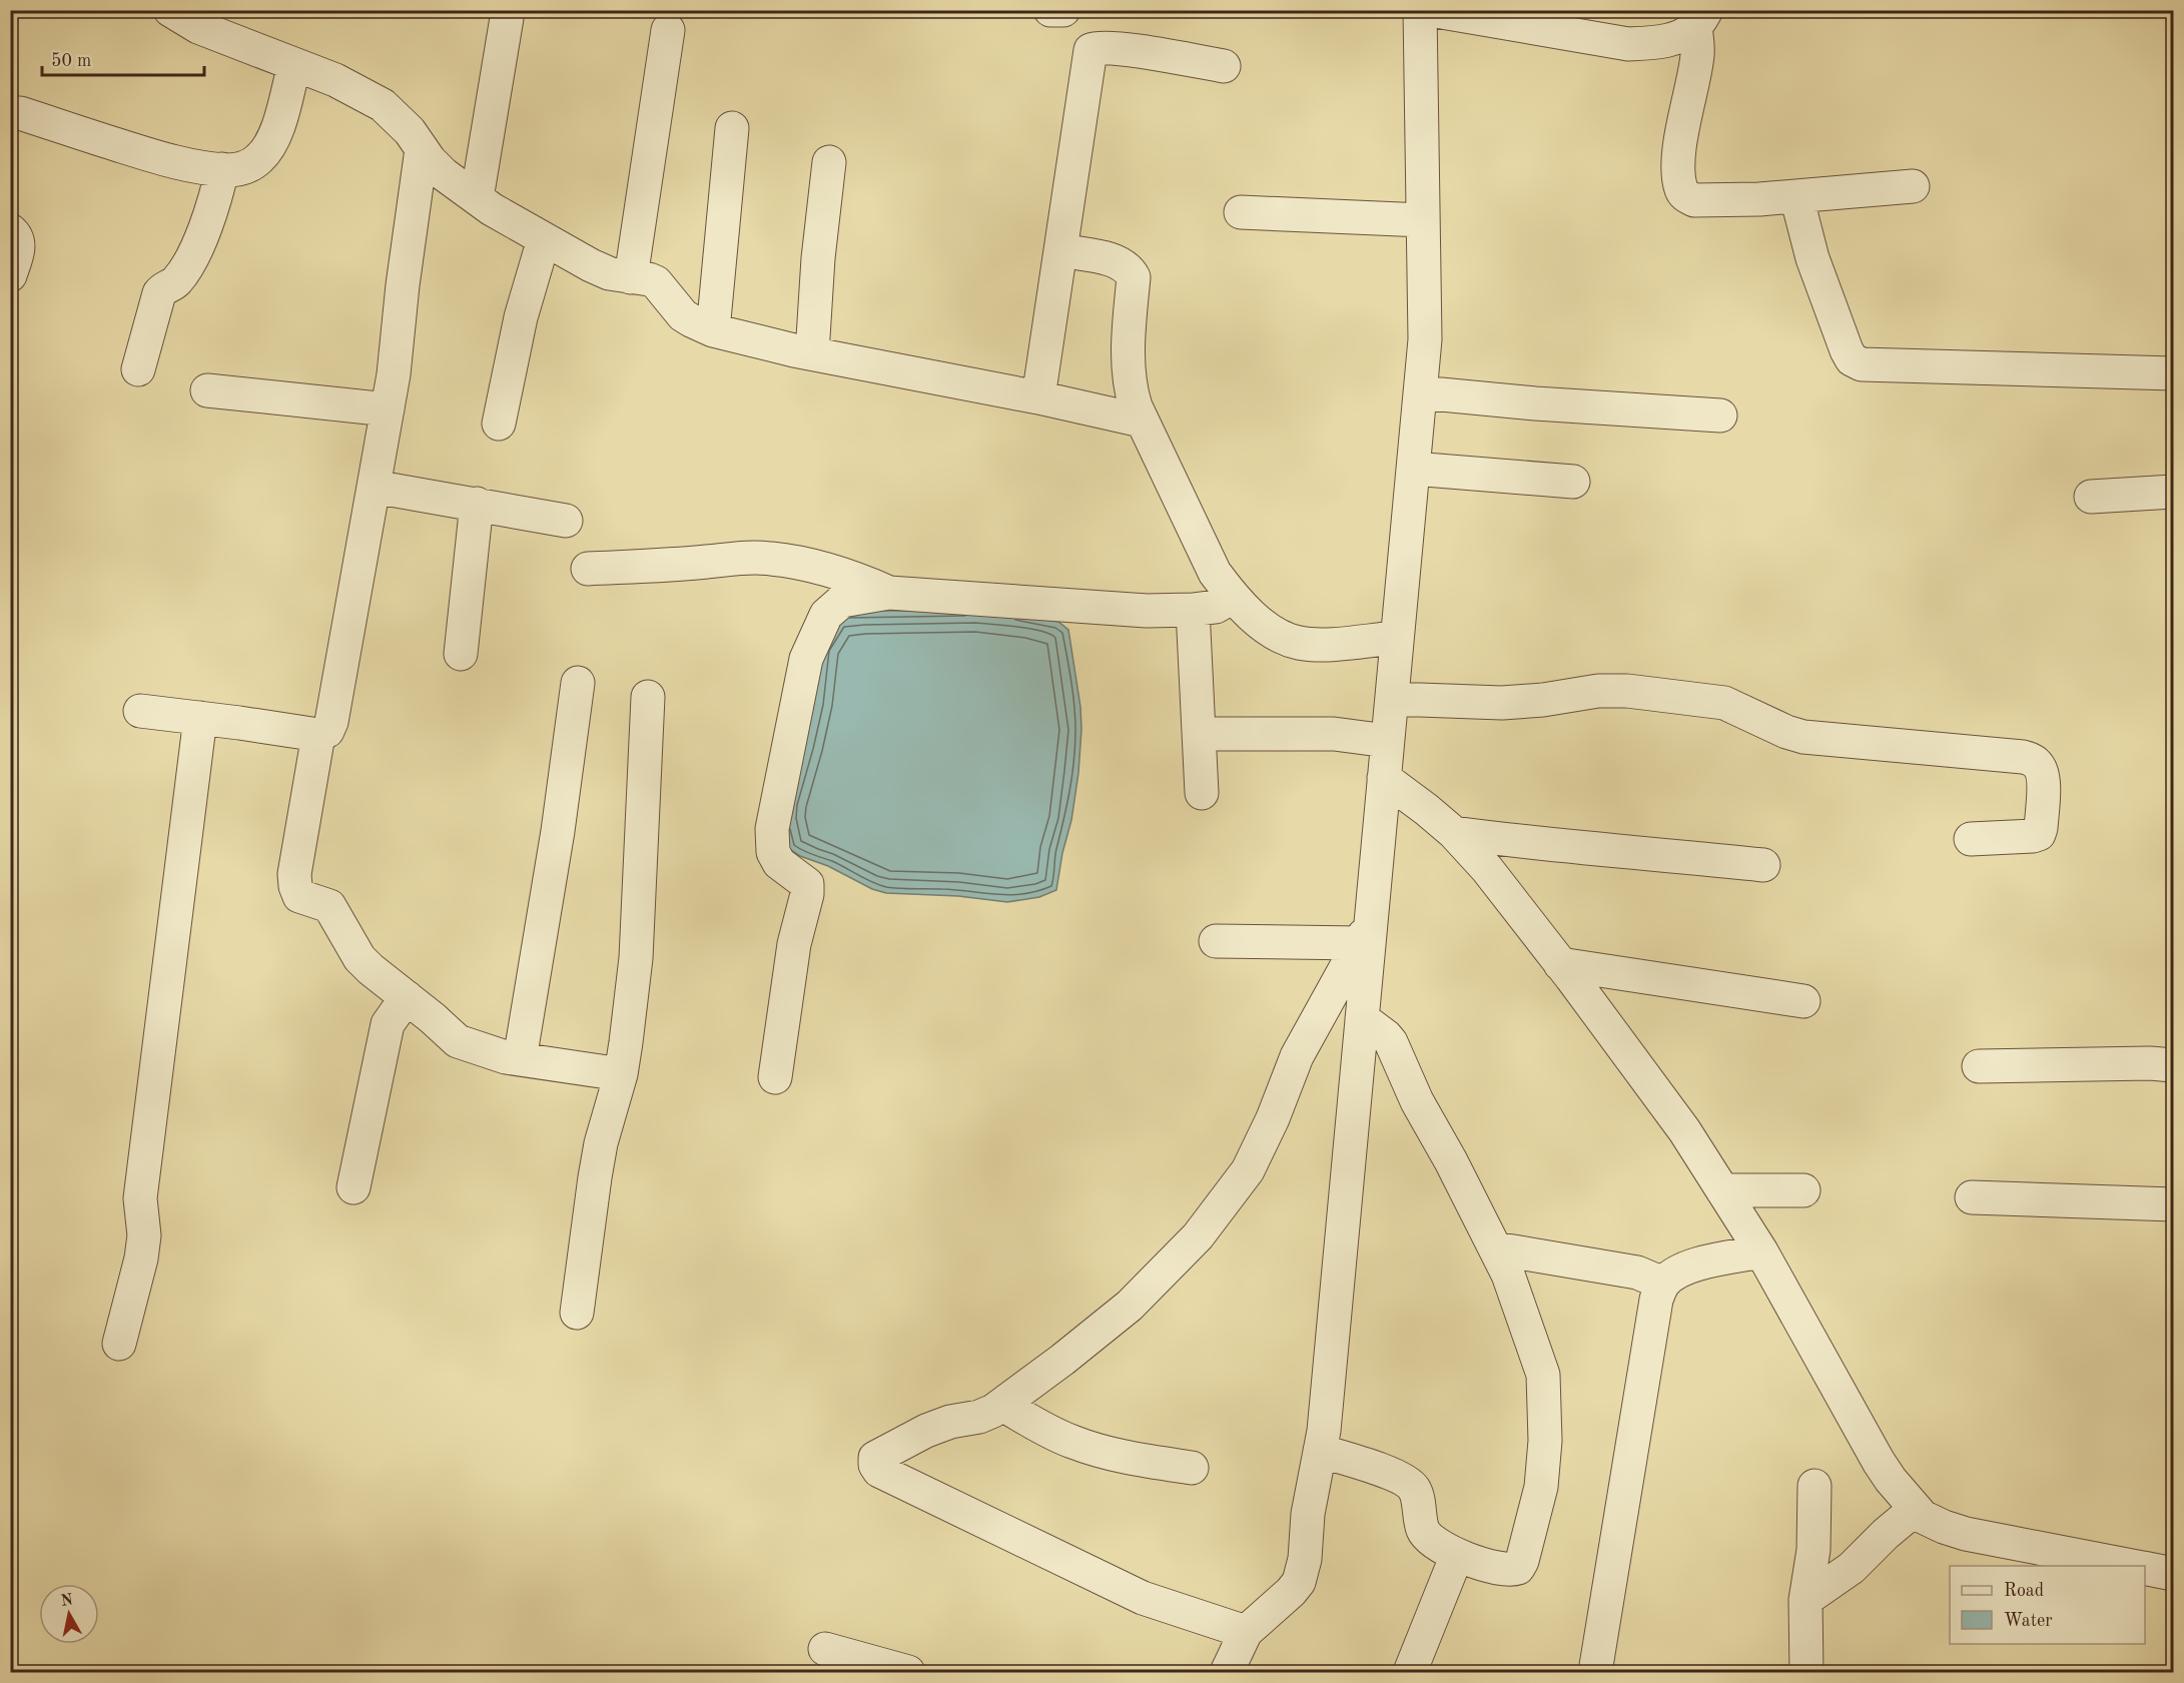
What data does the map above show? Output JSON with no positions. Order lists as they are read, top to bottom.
{
  "legend": ["Road", "Water"],
  "scale_bar": "50 m",
  "north": "top"
}
